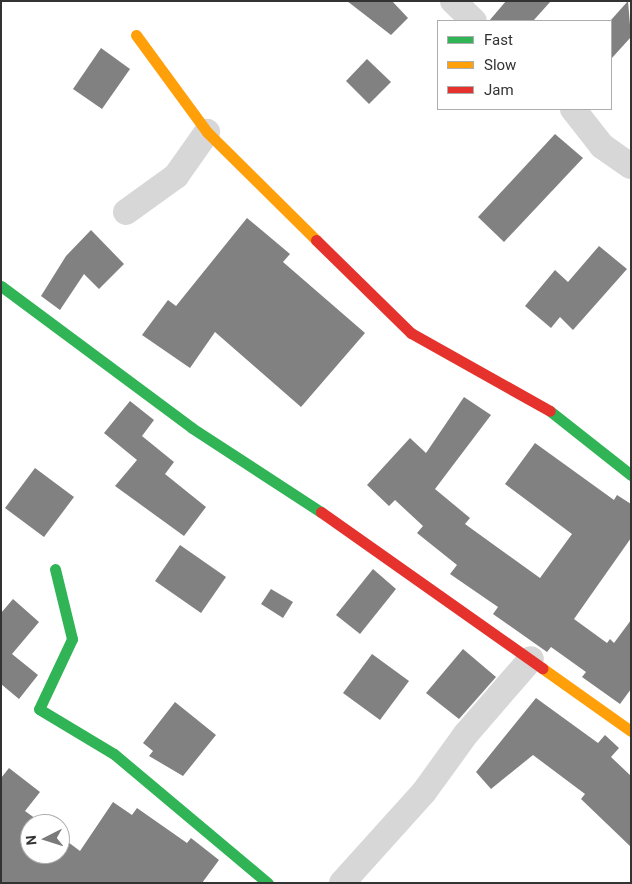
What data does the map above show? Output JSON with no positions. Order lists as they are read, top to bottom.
{
  "legend": ["Fast", "Slow", "Jam"],
  "north": "left"
}
